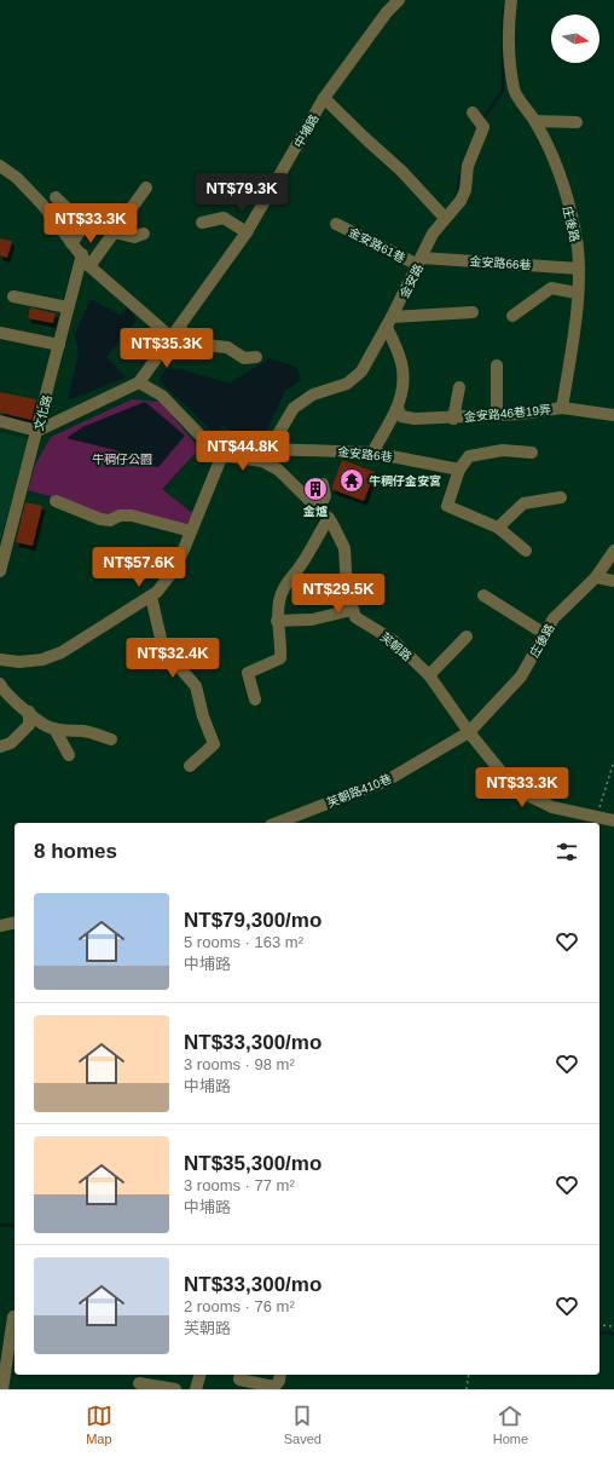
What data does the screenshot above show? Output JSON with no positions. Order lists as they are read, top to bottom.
{
  "streets": {
    "street": [
      "中埔路",
      "庄後路",
      "金安路61巷",
      "金安路66巷",
      "金安路",
      "文化路",
      "金安路46巷19弄",
      "金安路6巷",
      "芙朝路",
      "芙朝路410巷"
    ]
  },
  "crossings": [
    ["庄後路", "金安路66巷"],
    ["庄後路", "金安路46巷19弄"],
    ["庄後路", "芙朝路"],
    ["庄後路", "芙朝路410巷"],
    ["金安路61巷", "金安路66巷"],
    ["金安路61巷", "金安路"],
    ["金安路66巷", "金安路"],
    ["金安路", "金安路6巷"],
    ["芙朝路", "芙朝路410巷"]
  ],
  "parks": ["牛稠仔公園"],
  "places": {
    "temple": ["牛稠仔金安宮"],
    "building": ["金爐"]
  },
  "north": "right",
  "page": {
    "price": [
      "NT$79.3K",
      "NT$33.3K",
      "NT$35.3K",
      "NT$44.8K",
      "NT$57.6K",
      "NT$29.5K",
      "NT$32.4K",
      "NT$33.3K"
    ],
    "heading": "8 homes",
    "list": [
      {
        "name": "NT$79,300/mo",
        "note": "5 rooms · 163 m² · 中埔路"
      },
      {
        "name": "NT$33,300/mo",
        "note": "3 rooms · 98 m² · 中埔路"
      },
      {
        "name": "NT$35,300/mo",
        "note": "3 rooms · 77 m² · 中埔路"
      },
      {
        "name": "NT$33,300/mo",
        "note": "2 rooms · 76 m² · 芙朝路"
      }
    ],
    "tabs": ["Map", "Saved", "Home"]
  }
}
